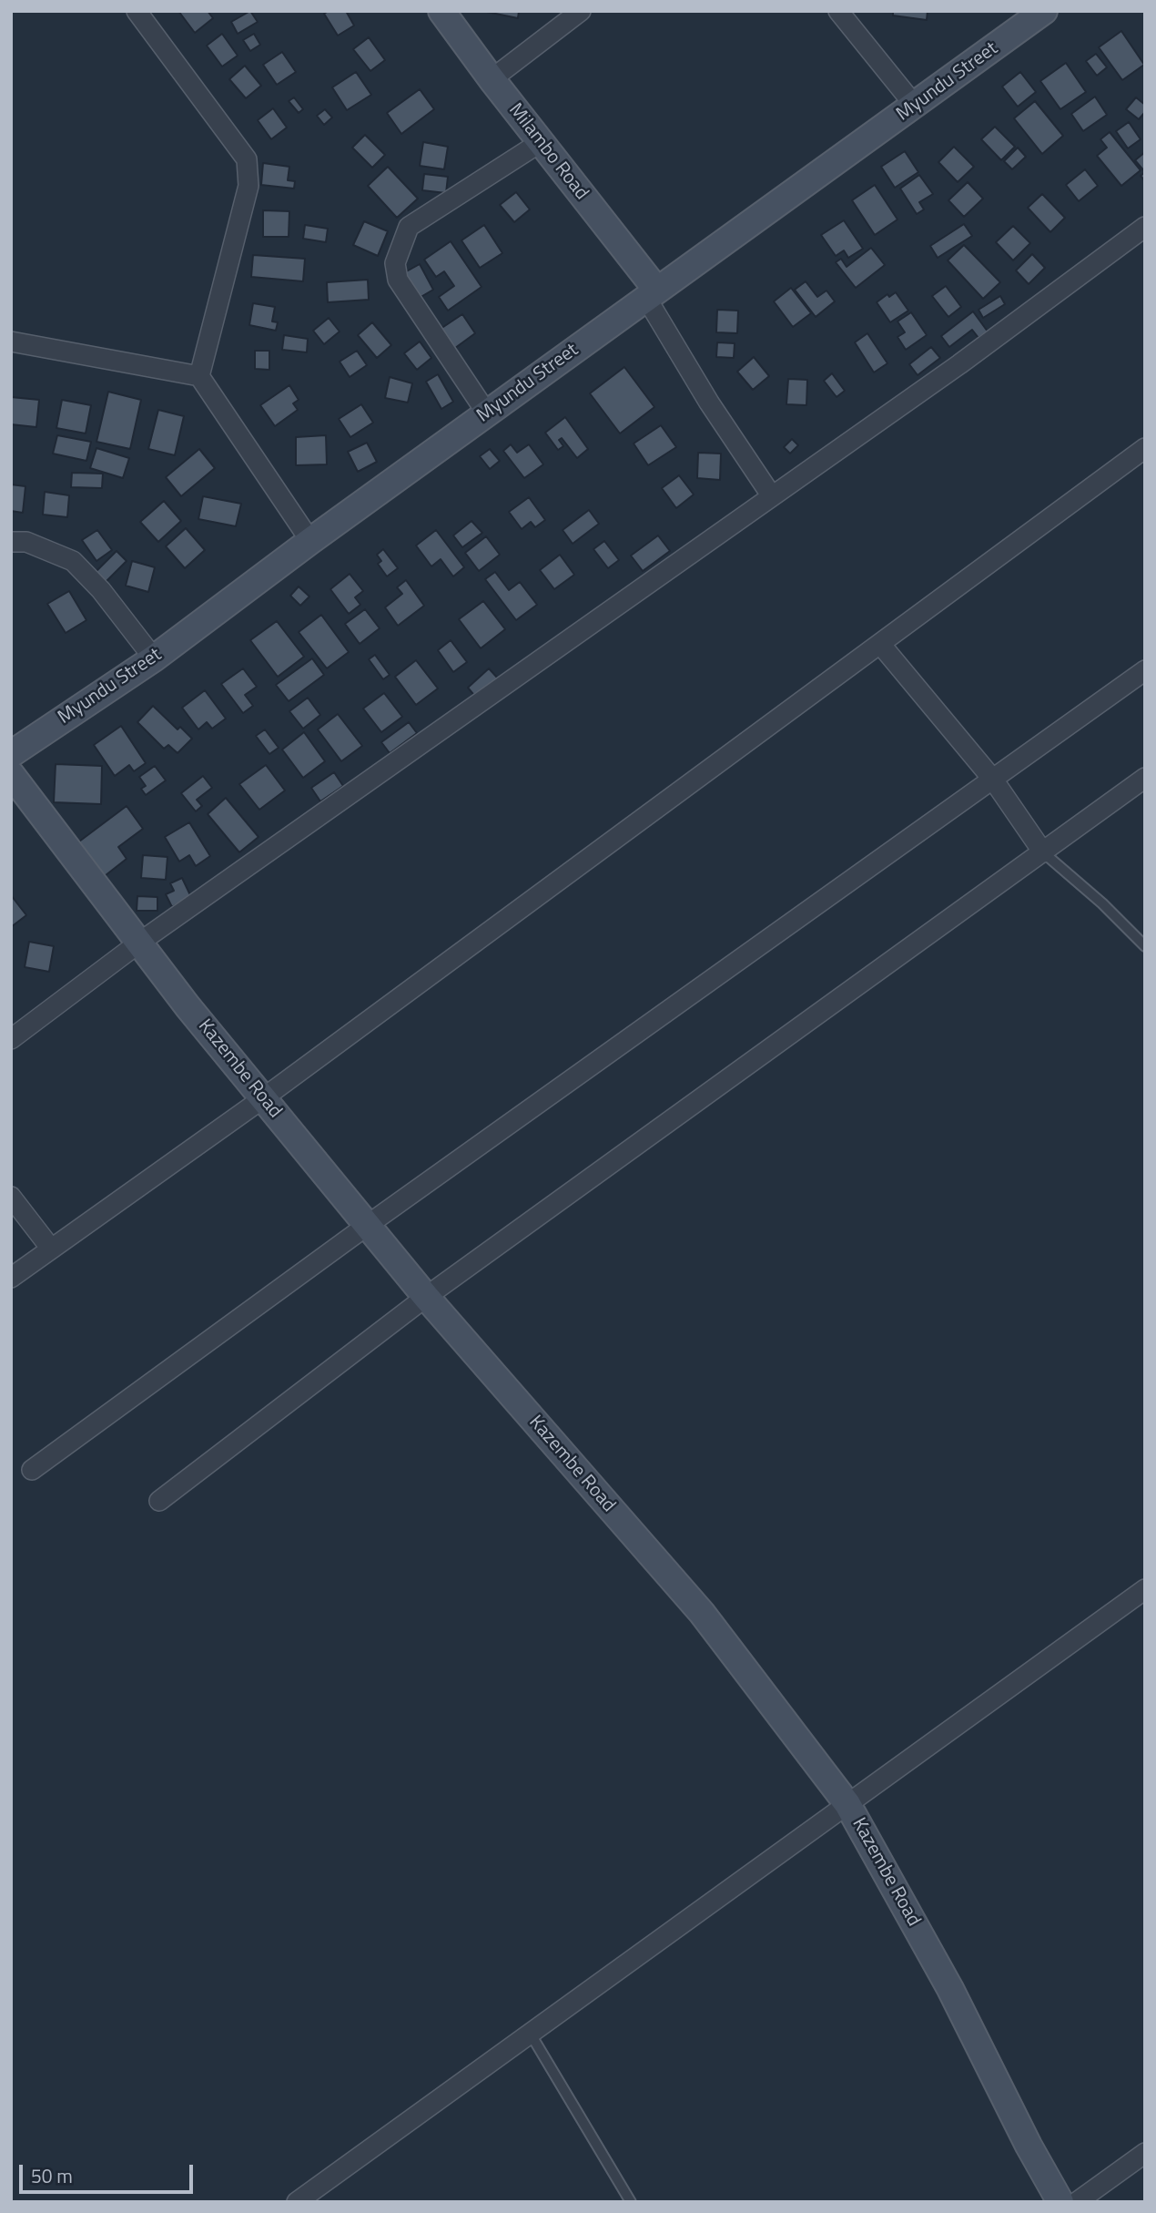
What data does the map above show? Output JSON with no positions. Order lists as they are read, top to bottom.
{
  "streets": {
    "main road": ["Myundu Street", "Milambo Road", "Kazembe Road"]
  },
  "crossings": [
    ["Myundu Street", "Milambo Road"]
  ],
  "scale_bar": "50 m"
}
